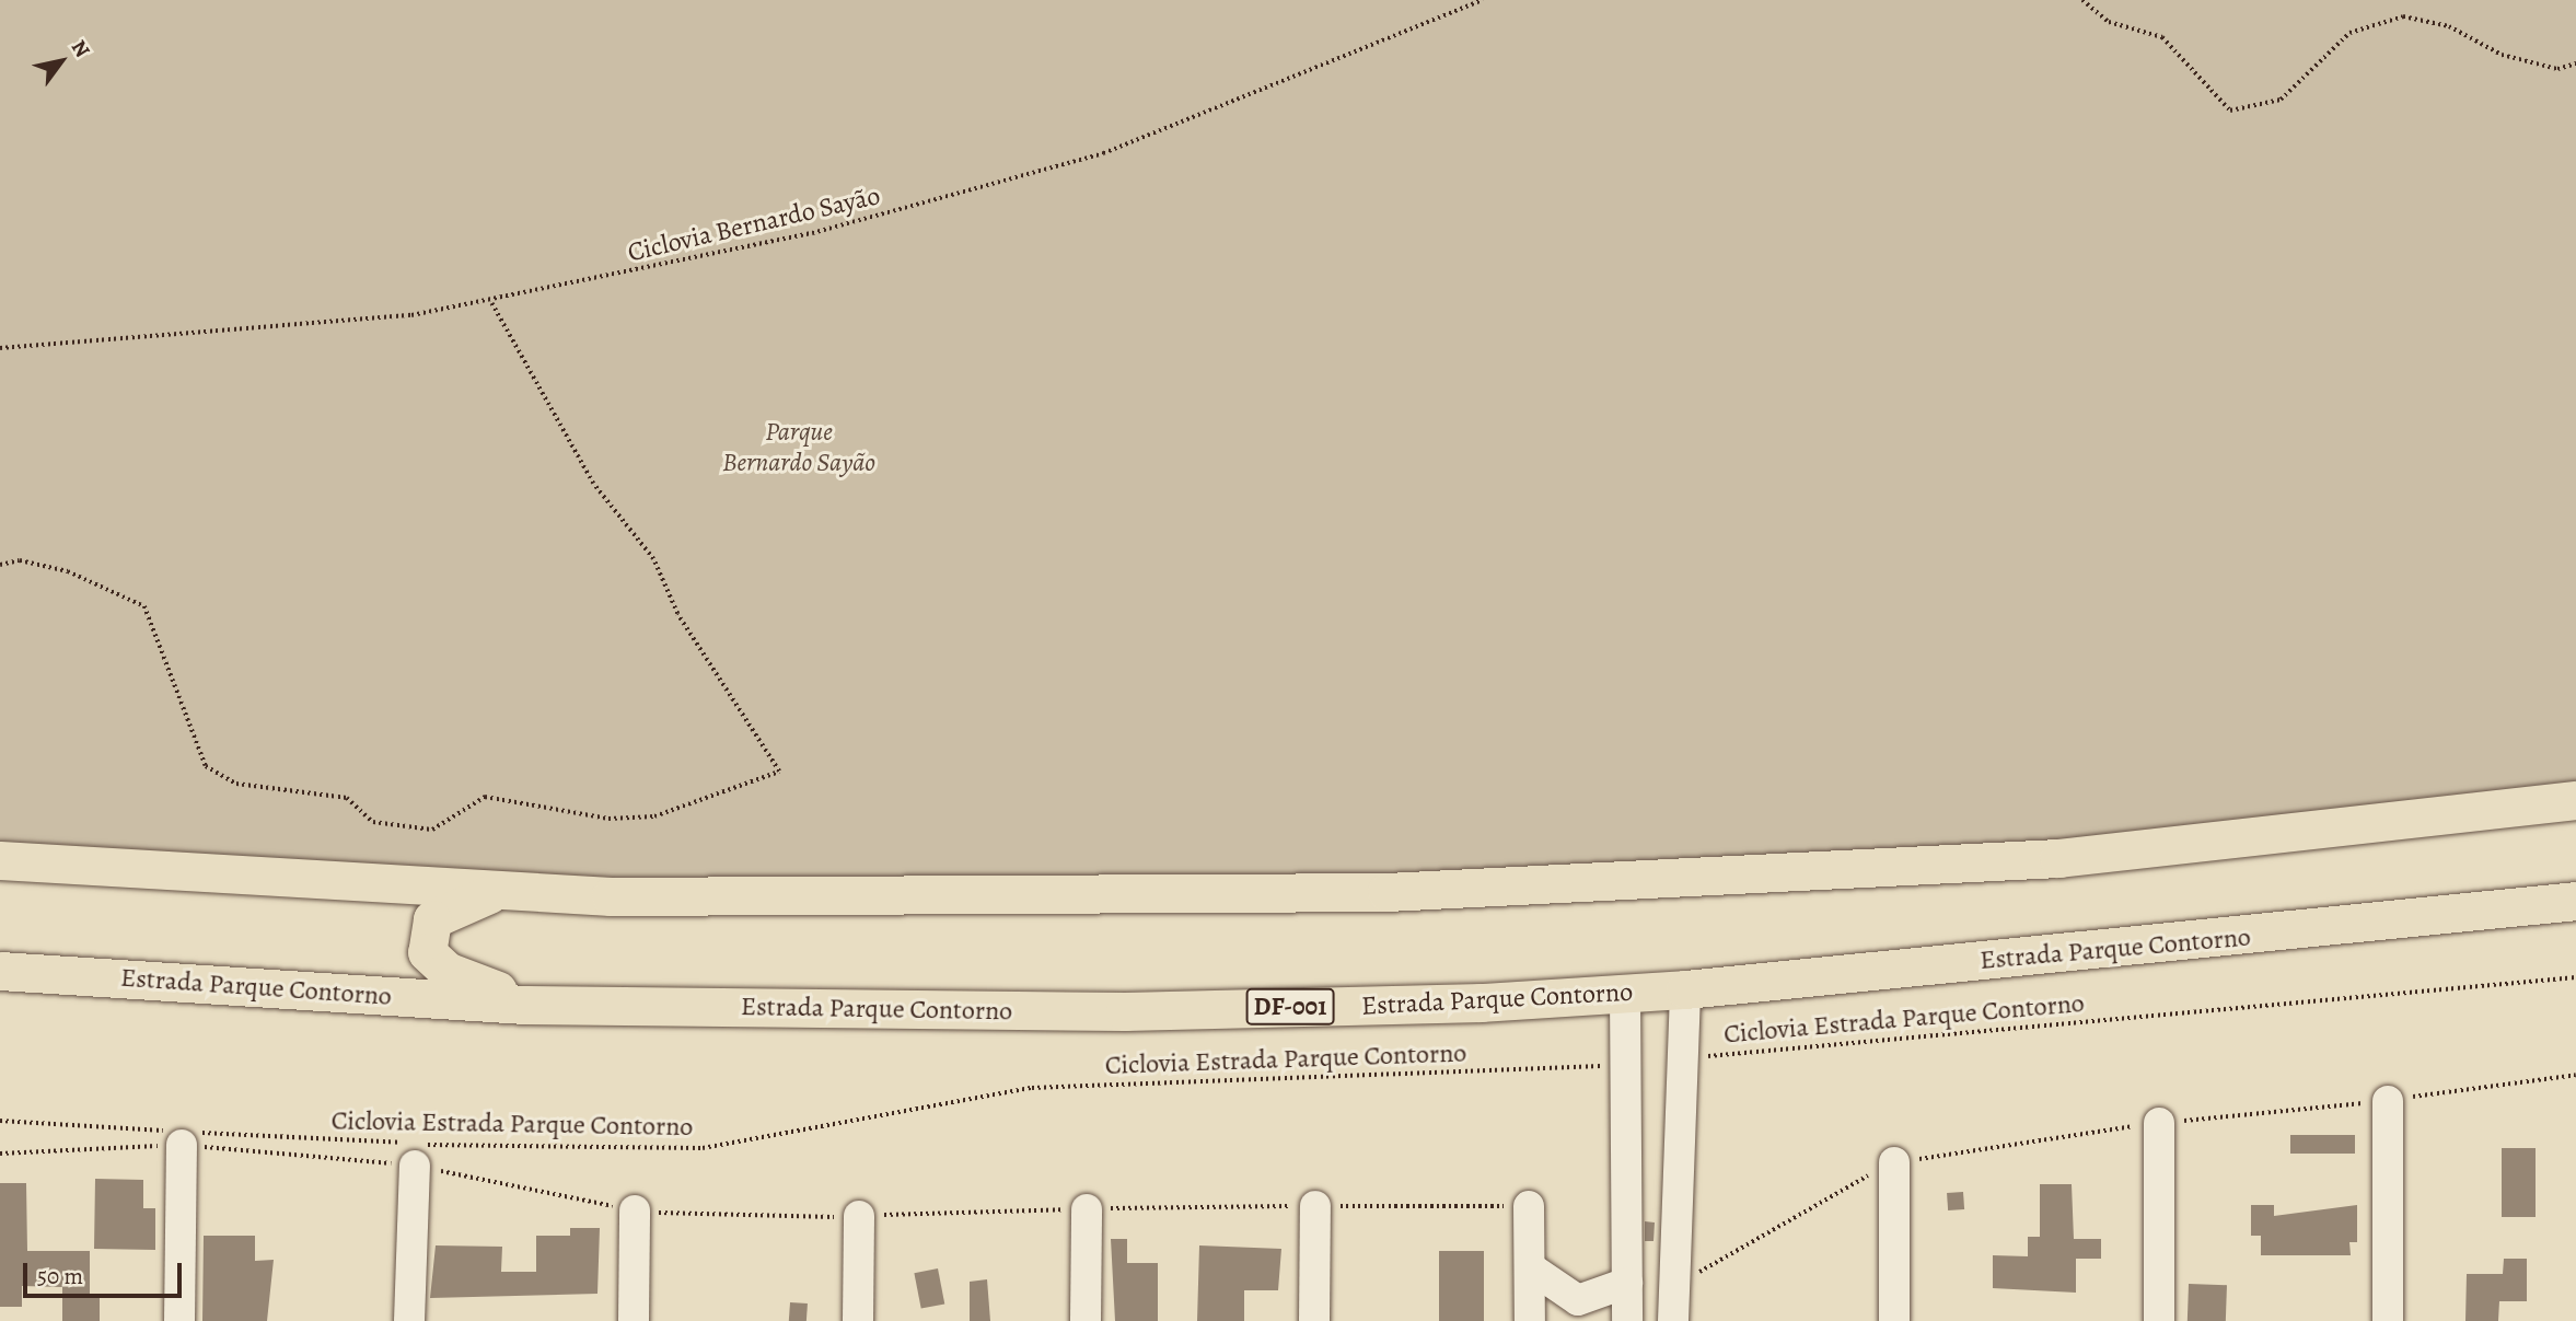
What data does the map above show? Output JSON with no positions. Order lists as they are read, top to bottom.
{
  "streets": {
    "main road": ["Estrada Parque Contorno", "DF-001"],
    "path": ["Ciclovia Bernardo Sayão", "Ciclovia Estrada Parque Contorno"]
  },
  "parks": ["Parque Bernardo Sayão"],
  "scale_bar": "50 m",
  "north": "top right"
}
